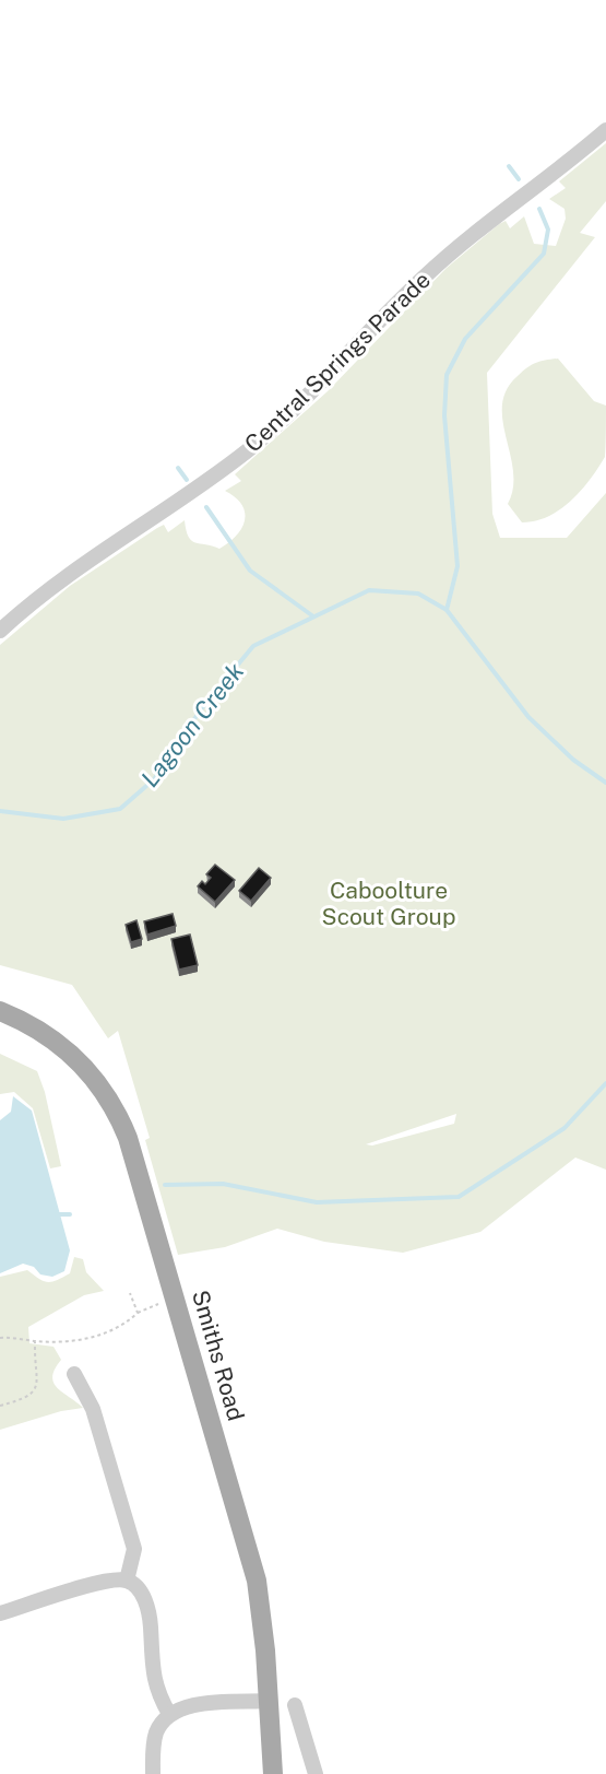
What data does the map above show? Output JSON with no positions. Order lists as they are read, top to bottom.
{
  "streets": {
    "main road": ["Smiths Road"],
    "street": ["Central Springs Parade"]
  },
  "water": ["Lagoon Creek"],
  "parks": ["Caboolture Scout Group"]
}
